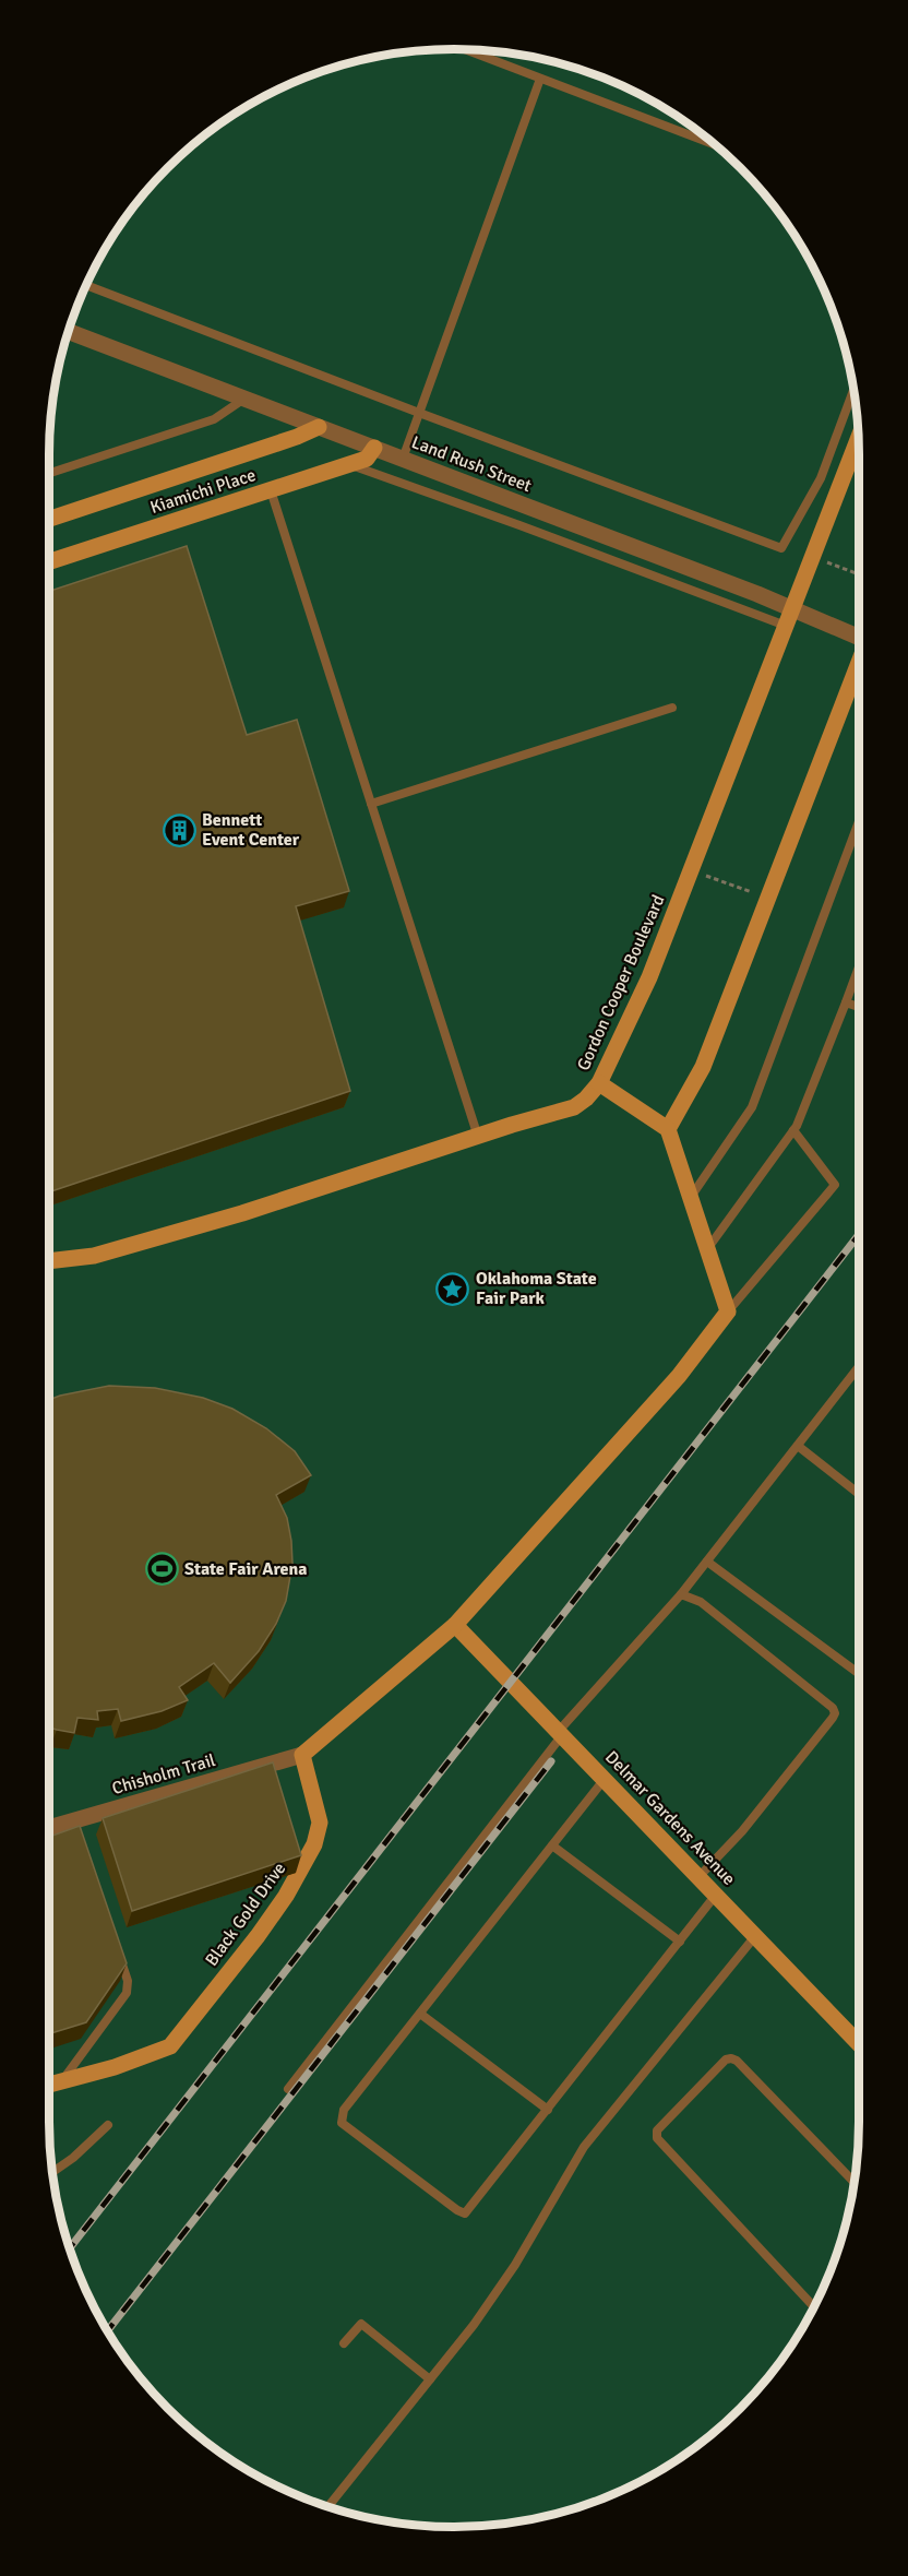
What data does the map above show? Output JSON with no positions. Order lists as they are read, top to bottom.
{
  "streets": {
    "street": [
      "Land Rush Street",
      "Kiamichi Place",
      "Gordon Cooper Boulevard",
      "Chisholm Trail",
      "Delmar Gardens Avenue",
      "Black Gold Drive"
    ]
  },
  "crossings": [
    ["Land Rush Street", "Kiamichi Place"],
    ["Land Rush Street", "Gordon Cooper Boulevard"],
    ["Chisholm Trail", "Black Gold Drive"]
  ],
  "places": {
    "building": ["Bennett Event Center"],
    "place": ["Oklahoma State Fair Park"],
    "sports": ["State Fair Arena"]
  }
}
